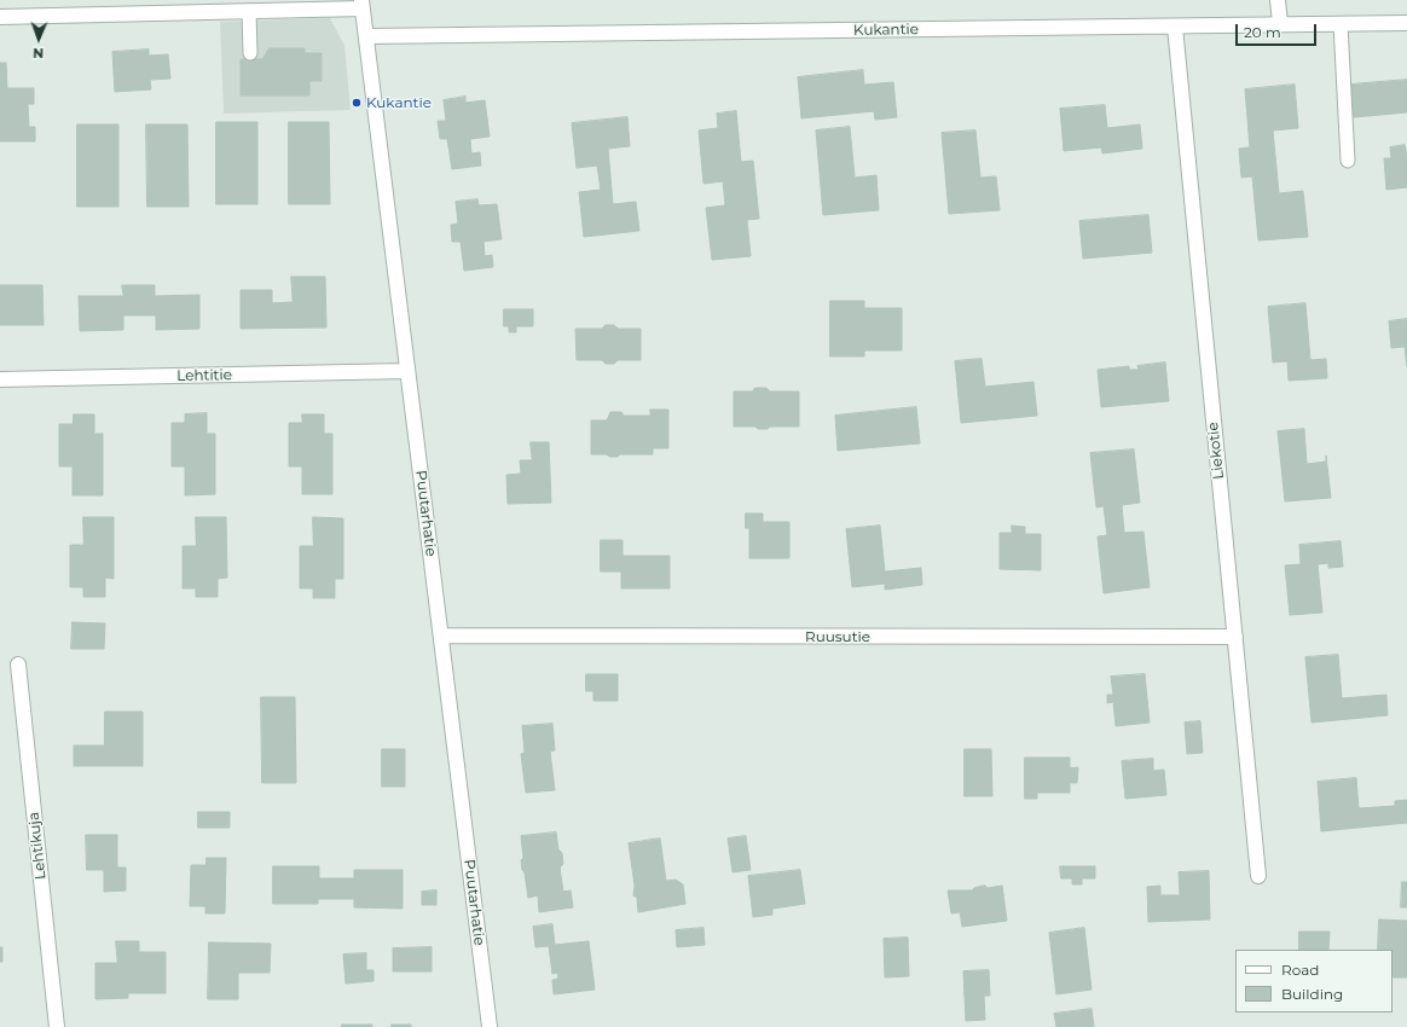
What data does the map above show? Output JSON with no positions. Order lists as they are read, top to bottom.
{
  "streets": {
    "street": [
      "Kukantie",
      "Lehtitie",
      "Liekotie",
      "Puutarhatie",
      "Ruusutie",
      "Lehtikuja"
    ]
  },
  "crossings": [
    ["Kukantie", "Liekotie"],
    ["Kukantie", "Puutarhatie"],
    ["Lehtitie", "Puutarhatie"],
    ["Liekotie", "Ruusutie"],
    ["Puutarhatie", "Ruusutie"]
  ],
  "places": ["Kukantie"],
  "legend": ["Road", "Building"],
  "scale_bar": "20 m",
  "north": "bottom"
}
